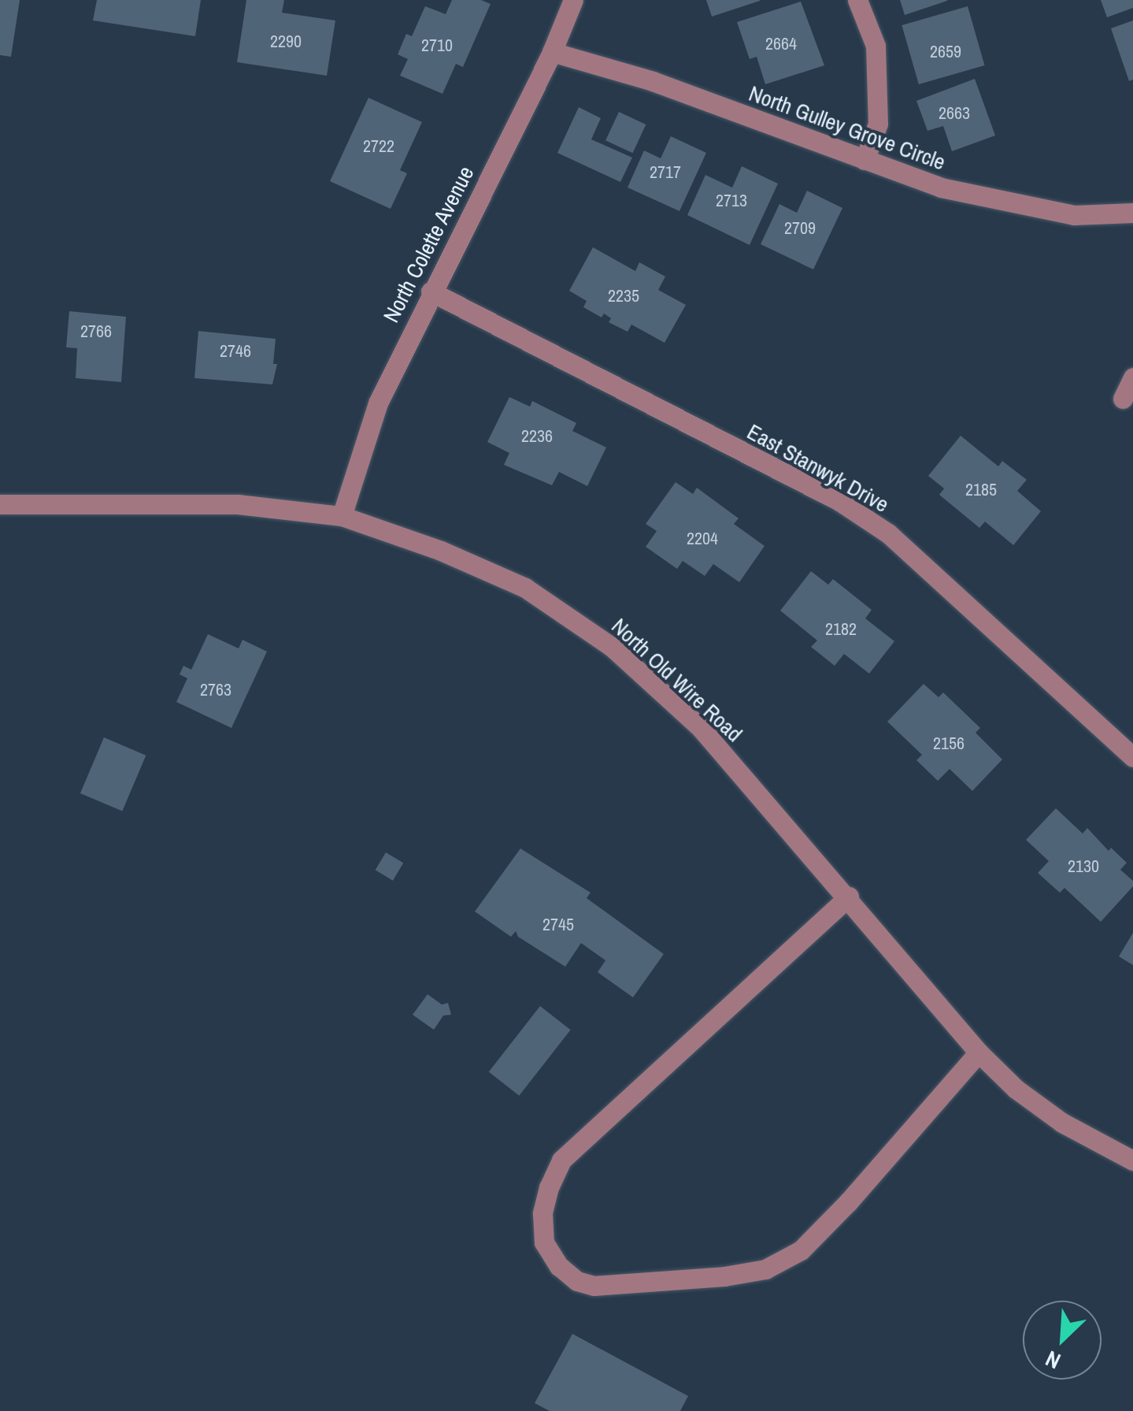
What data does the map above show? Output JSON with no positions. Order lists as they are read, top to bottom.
{
  "streets": {
    "street": [
      "North Gulley Grove Circle",
      "North Colette Avenue",
      "East Stanwyk Drive",
      "North Old Wire Road"
    ]
  },
  "crossings": [
    ["North Gulley Grove Circle", "North Colette Avenue"],
    ["North Colette Avenue", "East Stanwyk Drive"],
    ["North Colette Avenue", "North Old Wire Road"]
  ],
  "house_numbers": [
    "2290",
    "2664",
    "2710",
    "2659",
    "2663",
    "2722",
    "2717",
    "2713",
    "2709",
    "2235",
    "2766",
    "2746",
    "2236",
    "2185",
    "2204",
    "2182",
    "2763",
    "2156",
    "2130",
    "2745"
  ],
  "north": "bottom left"
}
